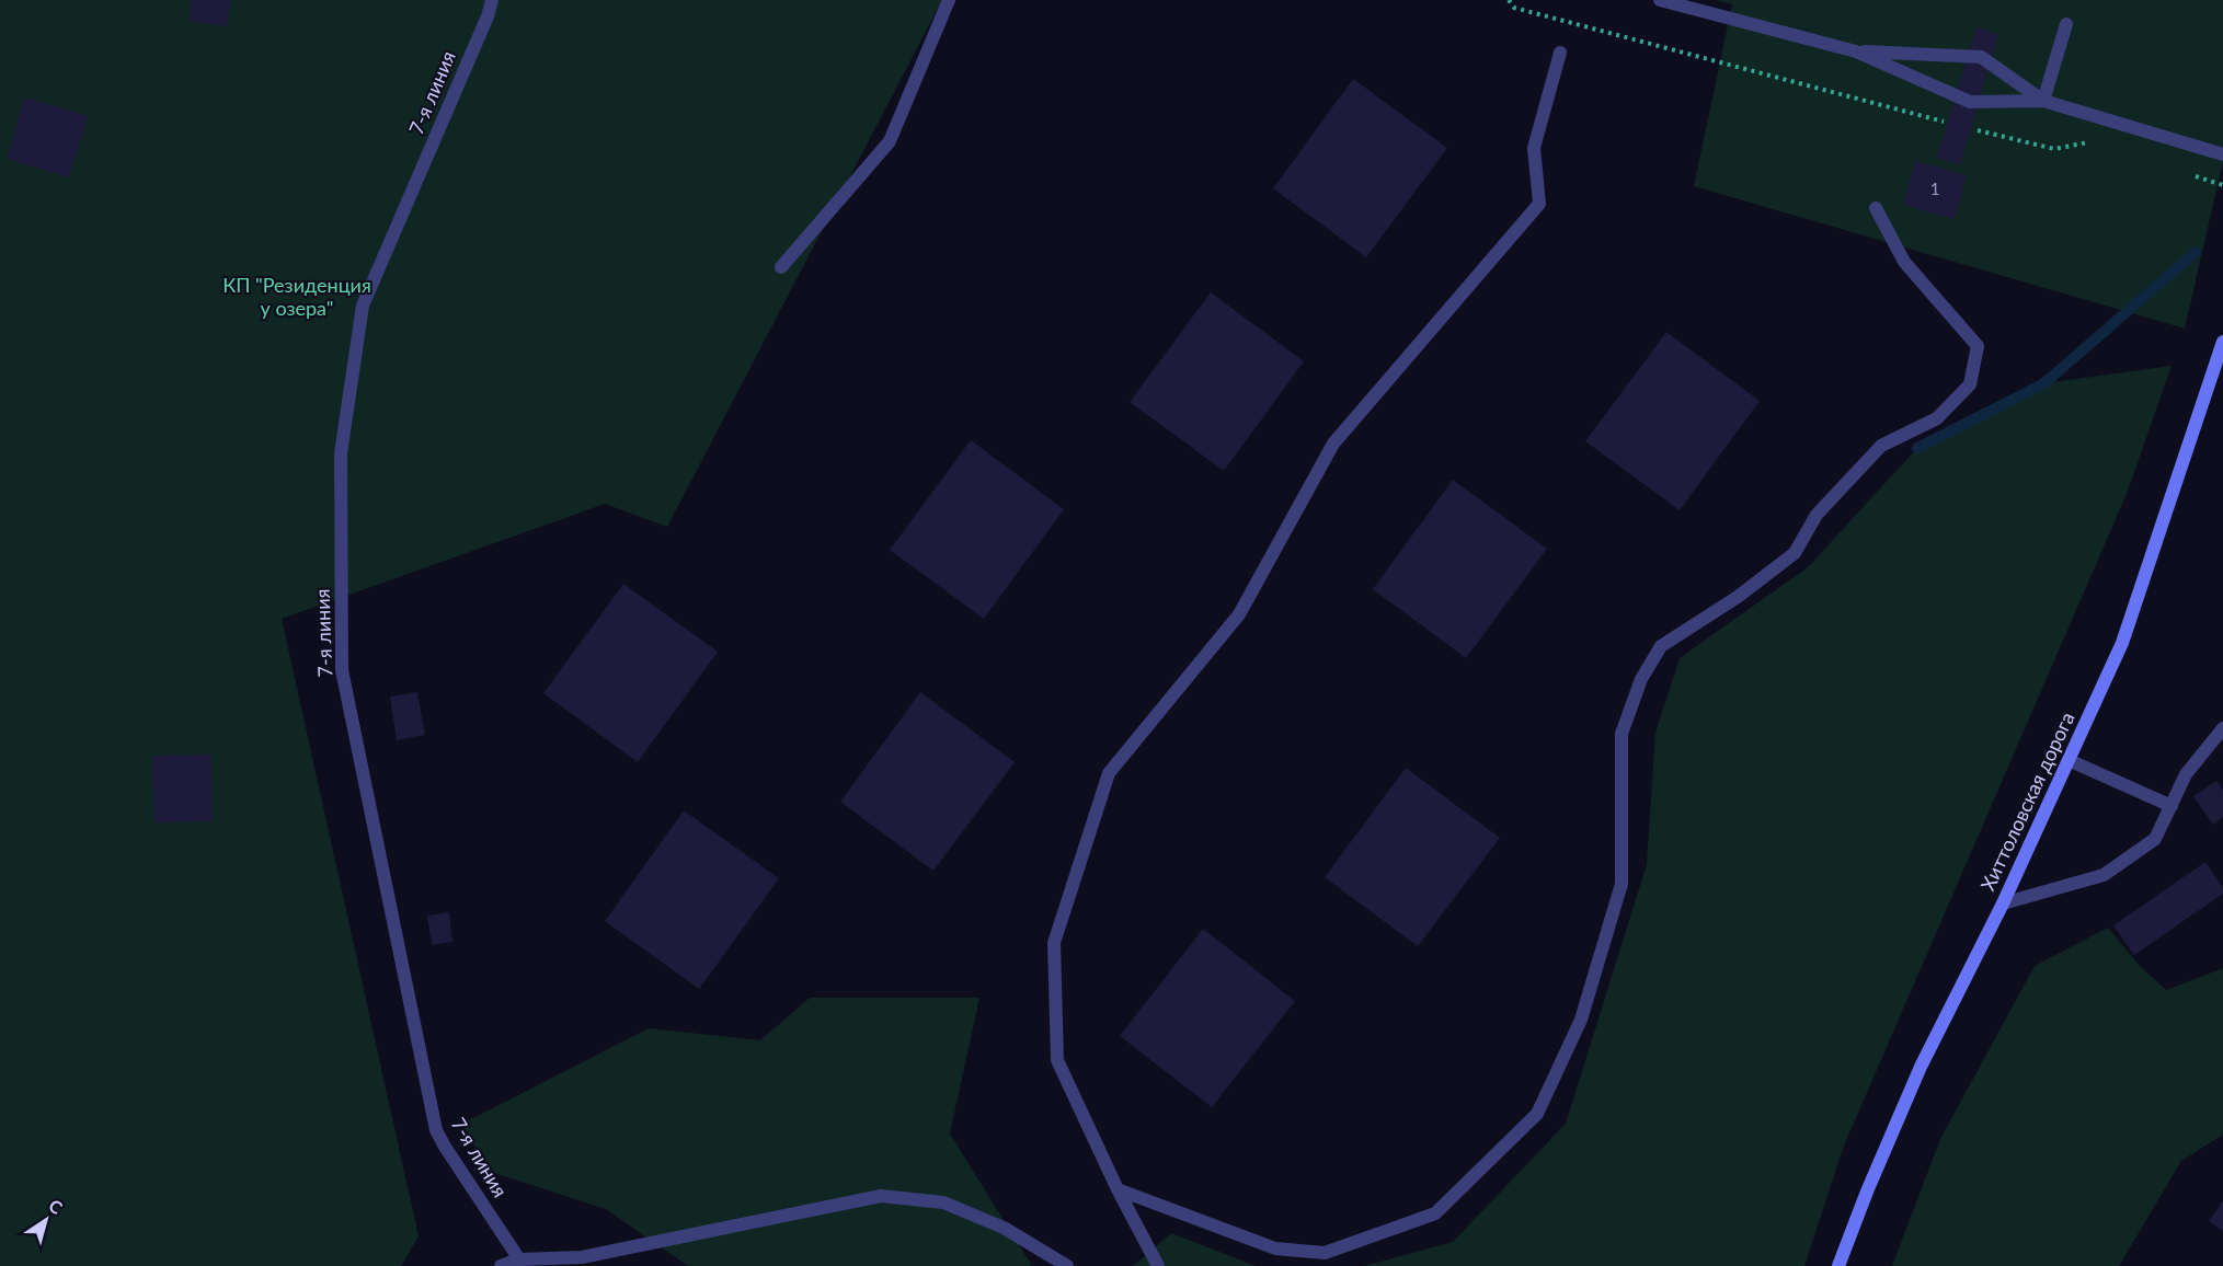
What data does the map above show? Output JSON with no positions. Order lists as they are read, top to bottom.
{
  "streets": {
    "street": ["7-я линия", "Хиттоловская дорога"]
  },
  "parks": ["КП \"Резиденция у озера\""],
  "house_numbers": ["1"],
  "north": "top right"
}
